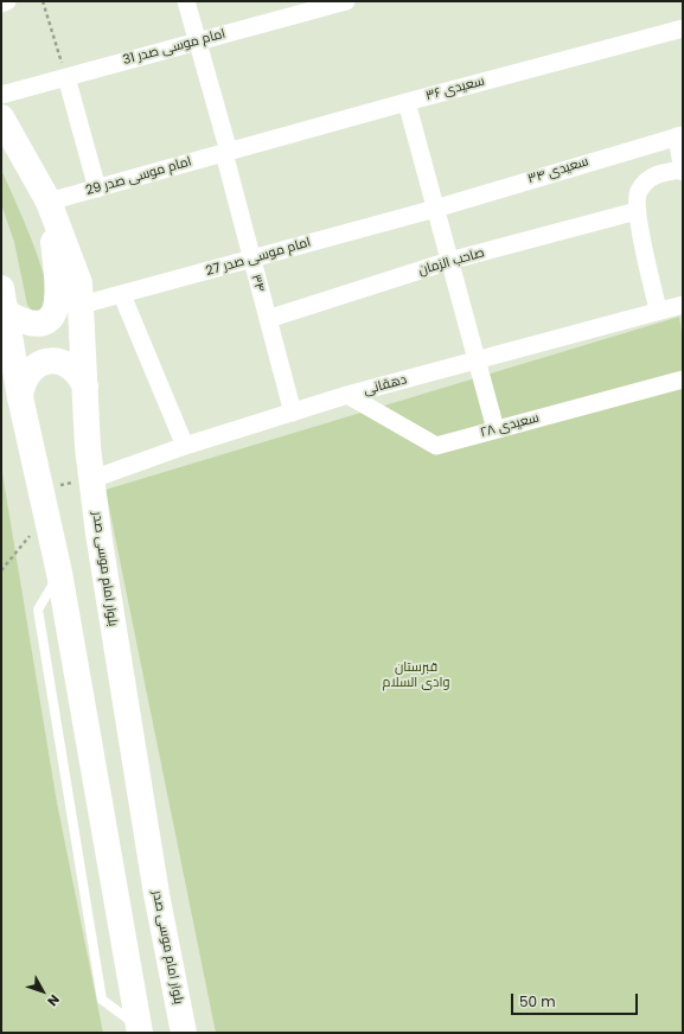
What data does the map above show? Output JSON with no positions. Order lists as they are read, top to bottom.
{
  "streets": {
    "main road": ["بلوار امام موسی صدر"],
    "street": [
      "امام موسی صدر 31",
      "سعیدی ۳۶",
      "سعیدی ۳۴",
      "امام موسی صدر 29",
      "امام موسی صدر 27",
      "صاحب الزمان",
      "۳۴",
      "دهقانی",
      "سعیدی ۲۸"
    ]
  },
  "crossings": [
    ["امام موسی صدر 31", "۳۴"],
    ["سعیدی ۳۶", "امام موسی صدر 29"],
    ["سعیدی ۳۶", "۳۴"],
    ["سعیدی ۳۴", "امام موسی صدر 27"],
    ["امام موسی صدر 29", "۳۴"],
    ["امام موسی صدر 29", "بلوار امام موسی صدر"],
    ["امام موسی صدر 27", "۳۴"],
    ["امام موسی صدر 27", "بلوار امام موسی صدر"],
    ["صاحب الزمان", "۳۴"],
    ["۳۴", "دهقانی"],
    ["دهقانی", "سعیدی ۲۸"],
    ["دهقانی", "بلوار امام موسی صدر"]
  ],
  "parks": ["قبرستان وادی السلام"],
  "scale_bar": "50 m",
  "north": "bottom right"
}
